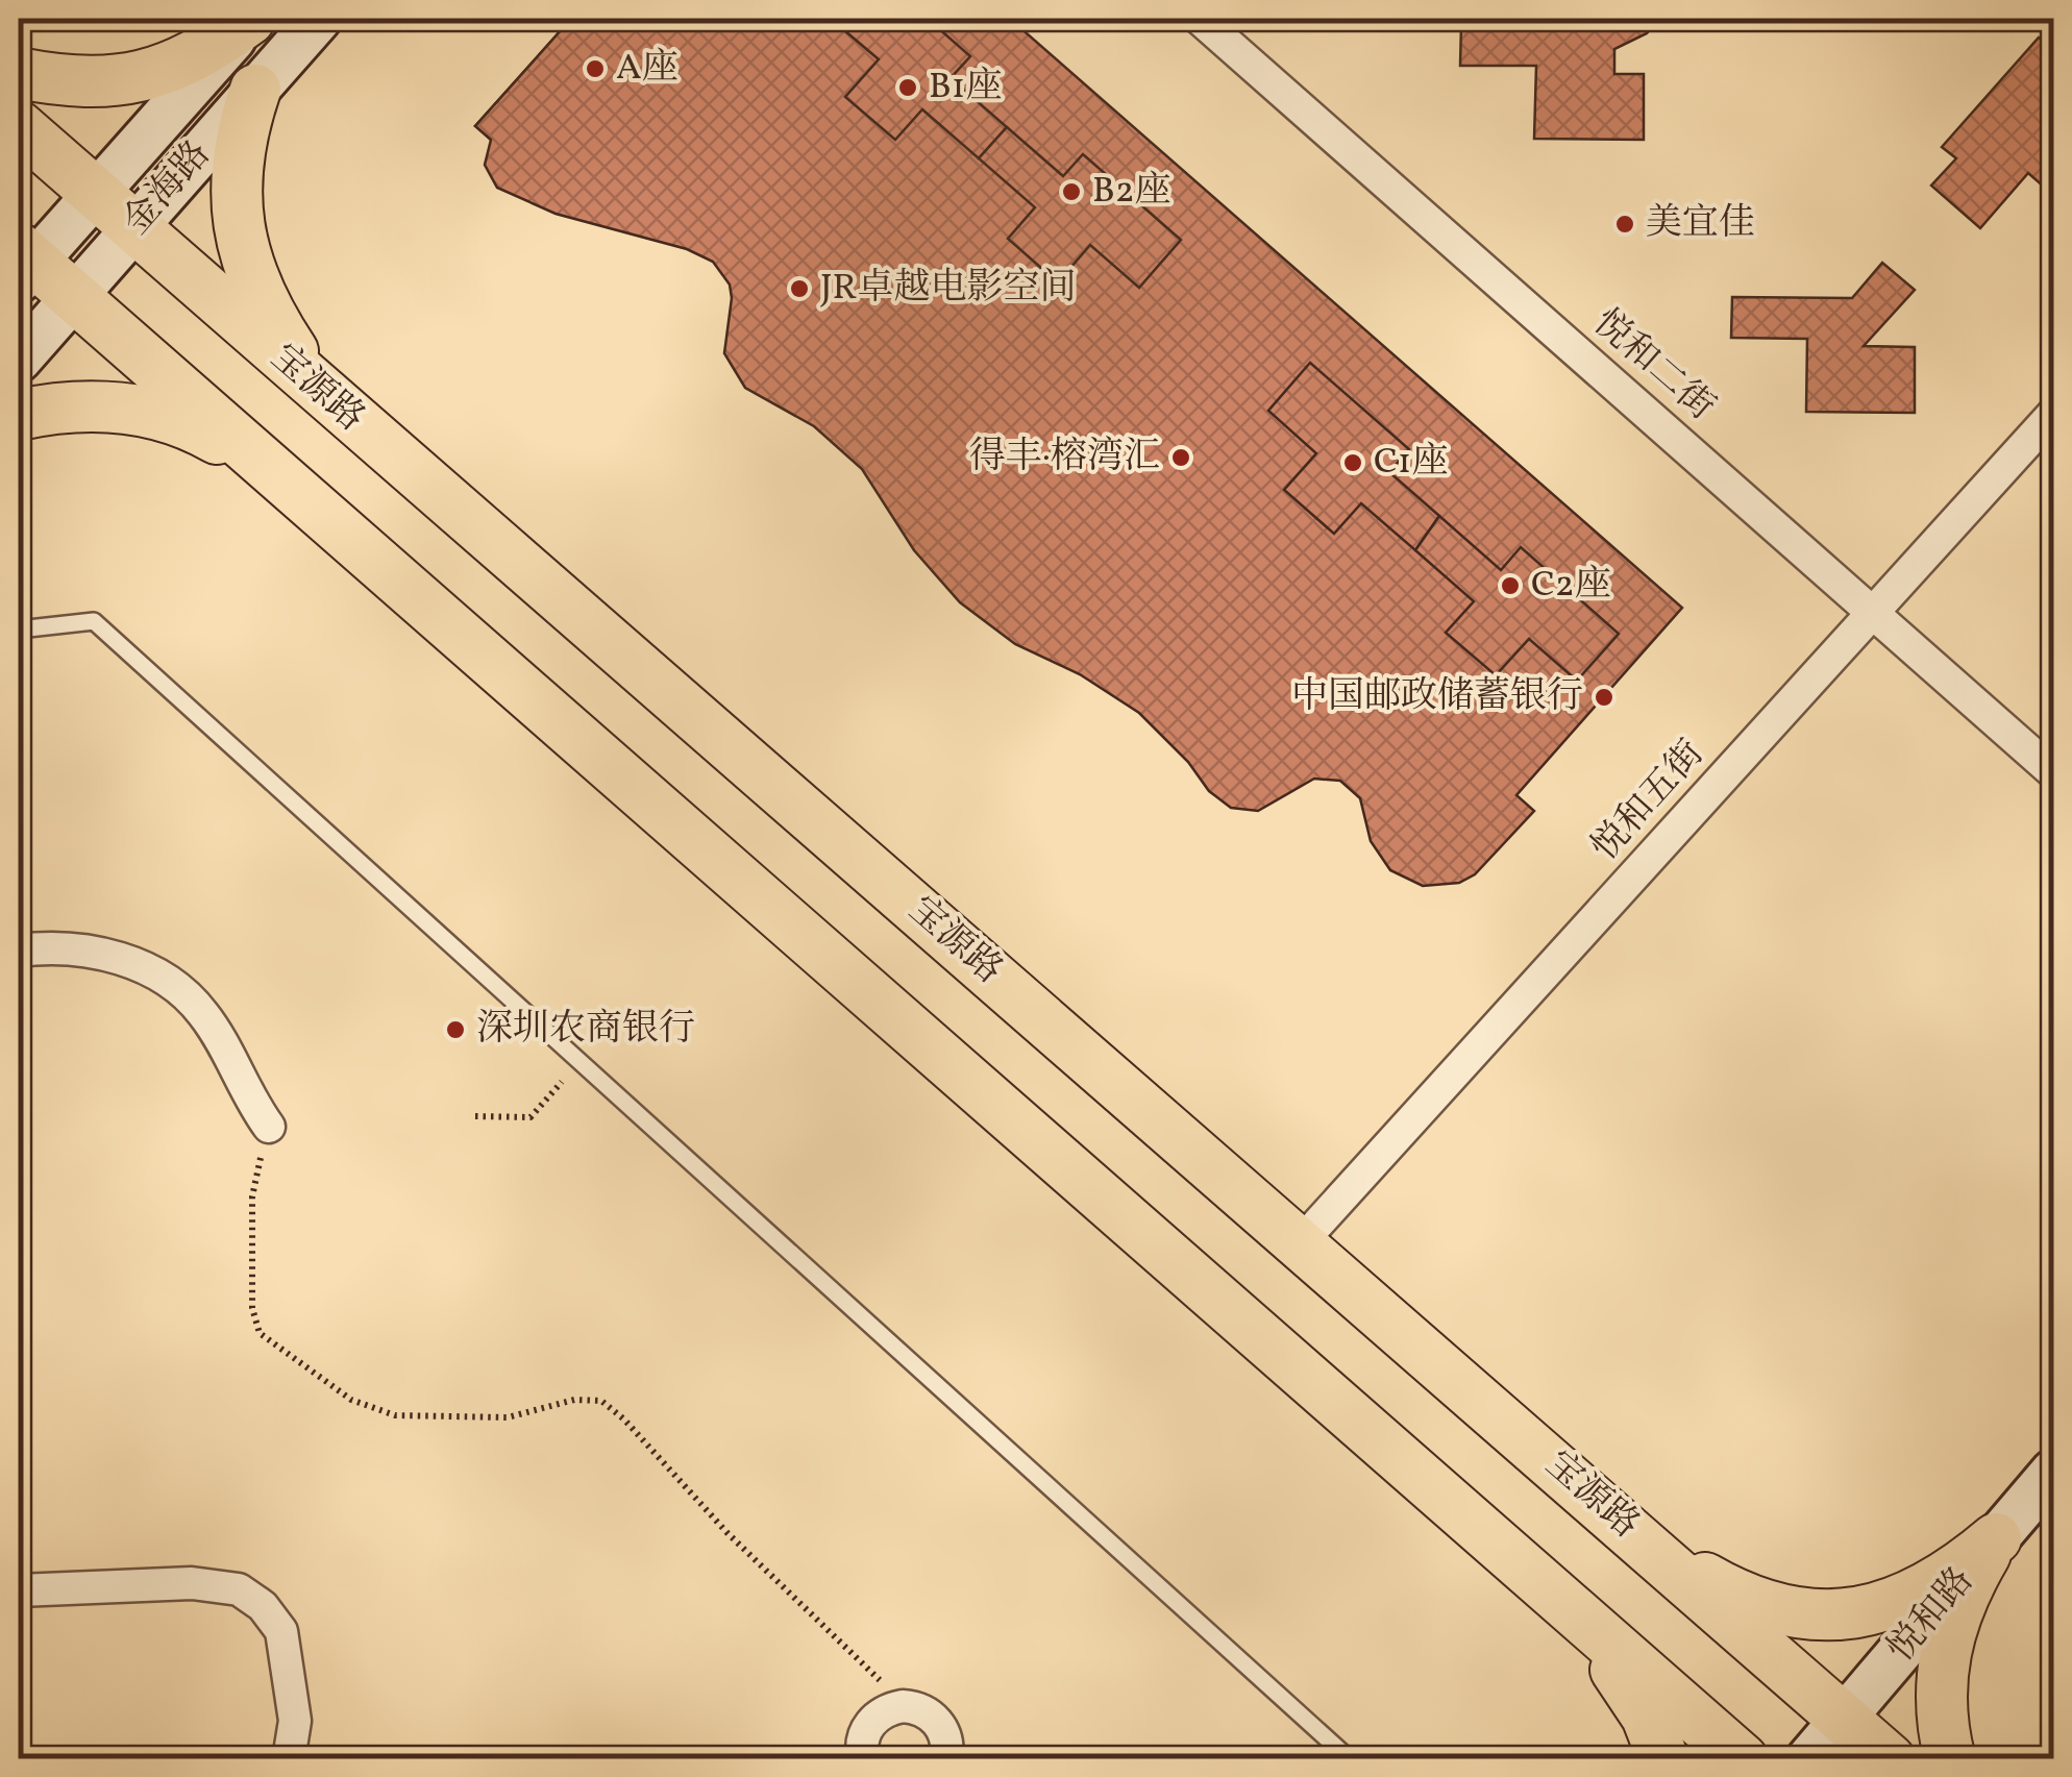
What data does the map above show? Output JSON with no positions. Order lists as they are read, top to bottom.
{
  "streets": {
    "main road": ["宝源路"],
    "street": [
      "金海路",
      "悦和二街",
      "悦和五街",
      "悦和路"
    ]
  },
  "crossings": [
    ["金海路", "宝源路"],
    ["悦和二街", "悦和五街"],
    ["宝源路", "悦和五街"],
    ["宝源路", "悦和路"]
  ],
  "places": [
    "A座",
    "B1座",
    "B2座",
    "美宜佳",
    "JR卓越电影空间",
    "得丰·榕湾汇",
    "C1座",
    "C2座",
    "中国邮政储蓄银行",
    "深圳农商银行"
  ]
}
